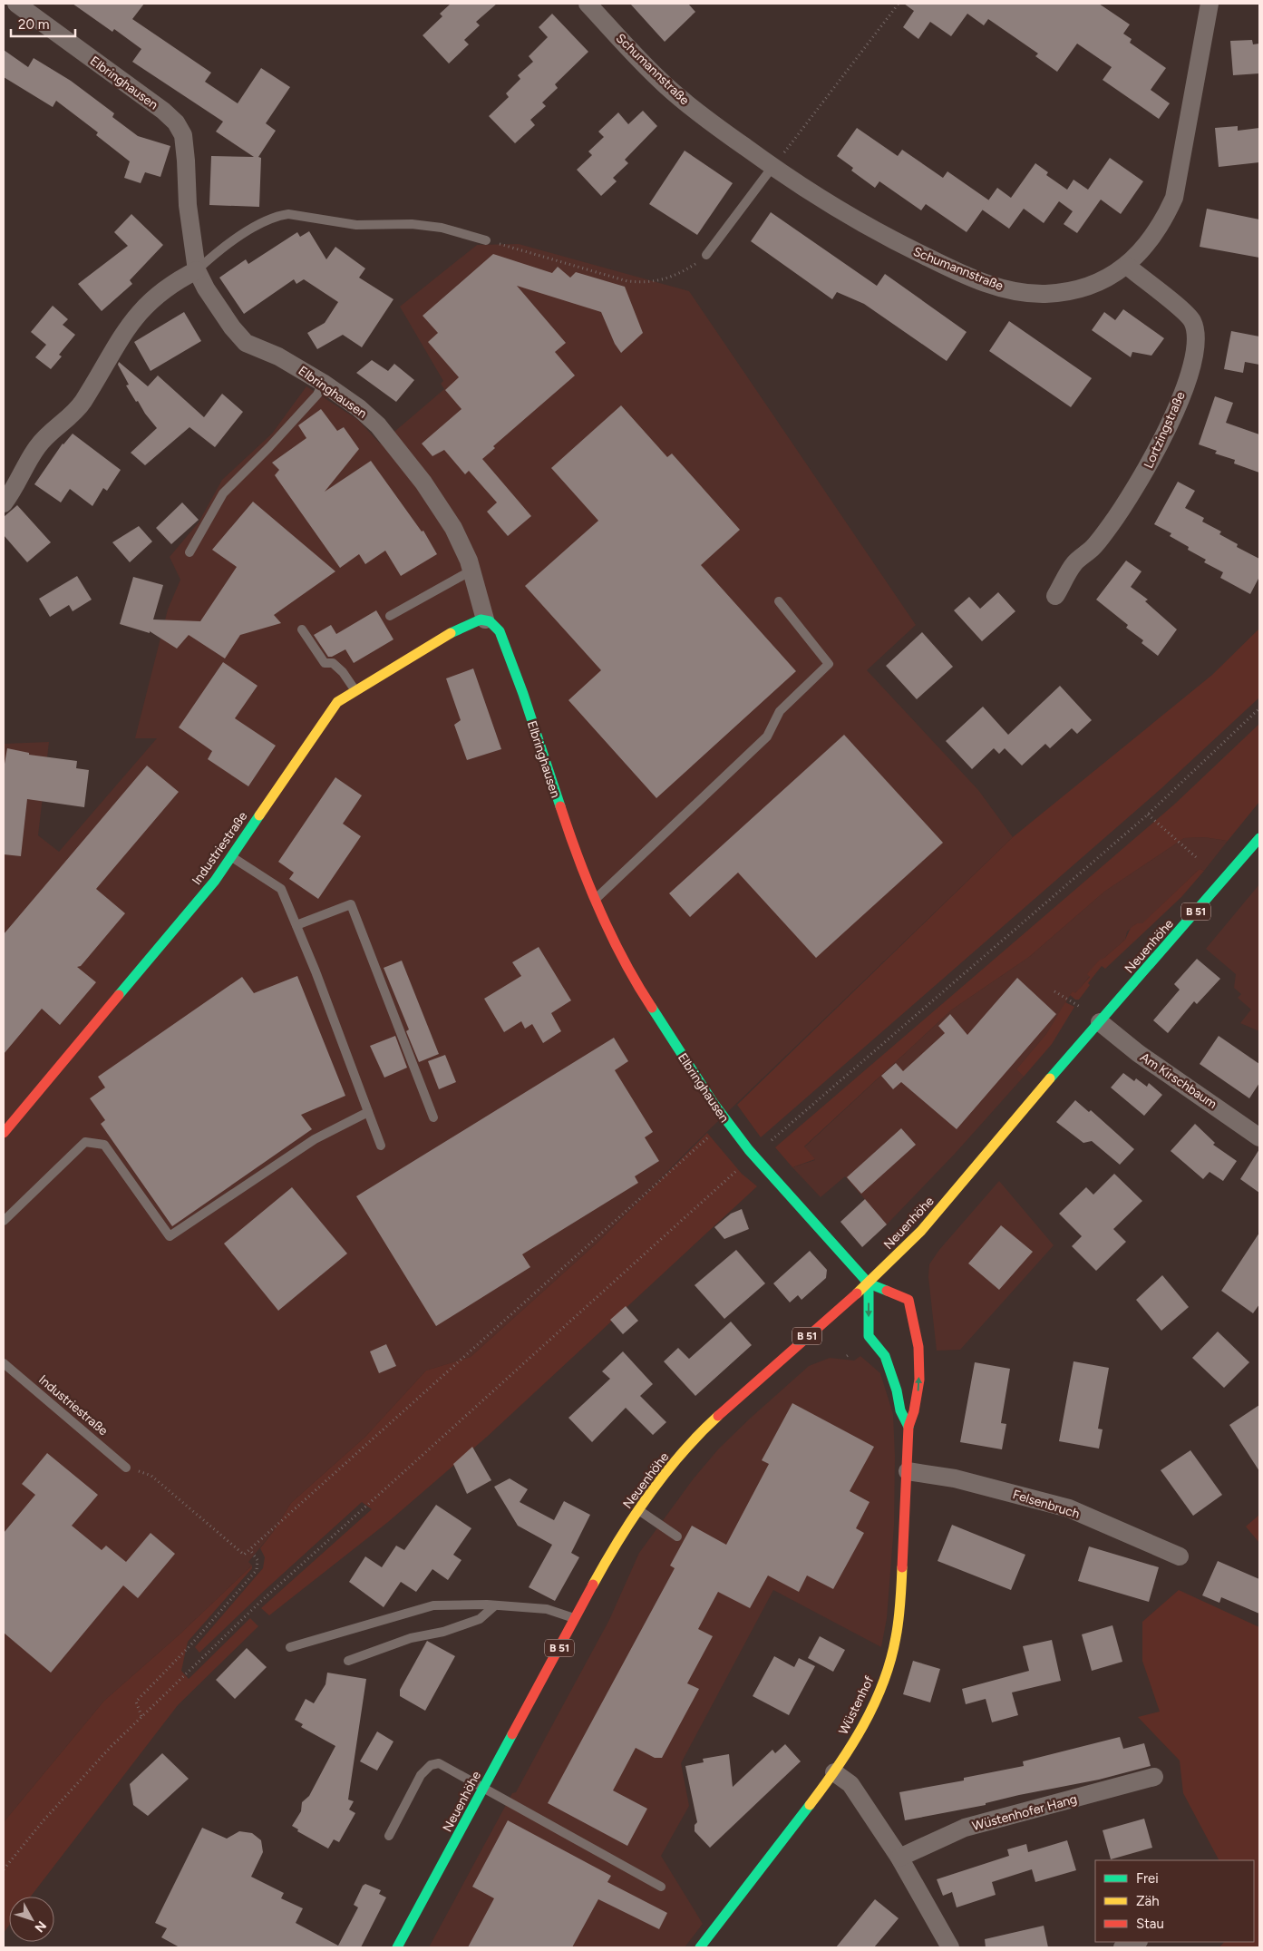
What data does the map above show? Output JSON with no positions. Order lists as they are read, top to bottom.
{
  "streets": {
    "main road": [
      "Elbringhausen",
      "Industriestraße",
      "B 51",
      "Neuenhöhe",
      "Wüstenhof"
    ],
    "street": [
      "Schumannstraße",
      "Lortzingstraße",
      "Am Kirschbaum",
      "Felsenbruch",
      "Wüstenhofer Hang"
    ]
  },
  "crossings": [
    ["Schumannstraße", "Lortzingstraße"],
    ["Elbringhausen", "Industriestraße"],
    ["Elbringhausen", "Neuenhöhe"],
    ["Elbringhausen", "Wüstenhof"],
    ["Neuenhöhe", "Am Kirschbaum"],
    ["Neuenhöhe", "Wüstenhof"],
    ["Felsenbruch", "Wüstenhof"]
  ],
  "legend": ["Frei", "Zäh", "Stau"],
  "scale_bar": "20 m",
  "north": "bottom right"
}
